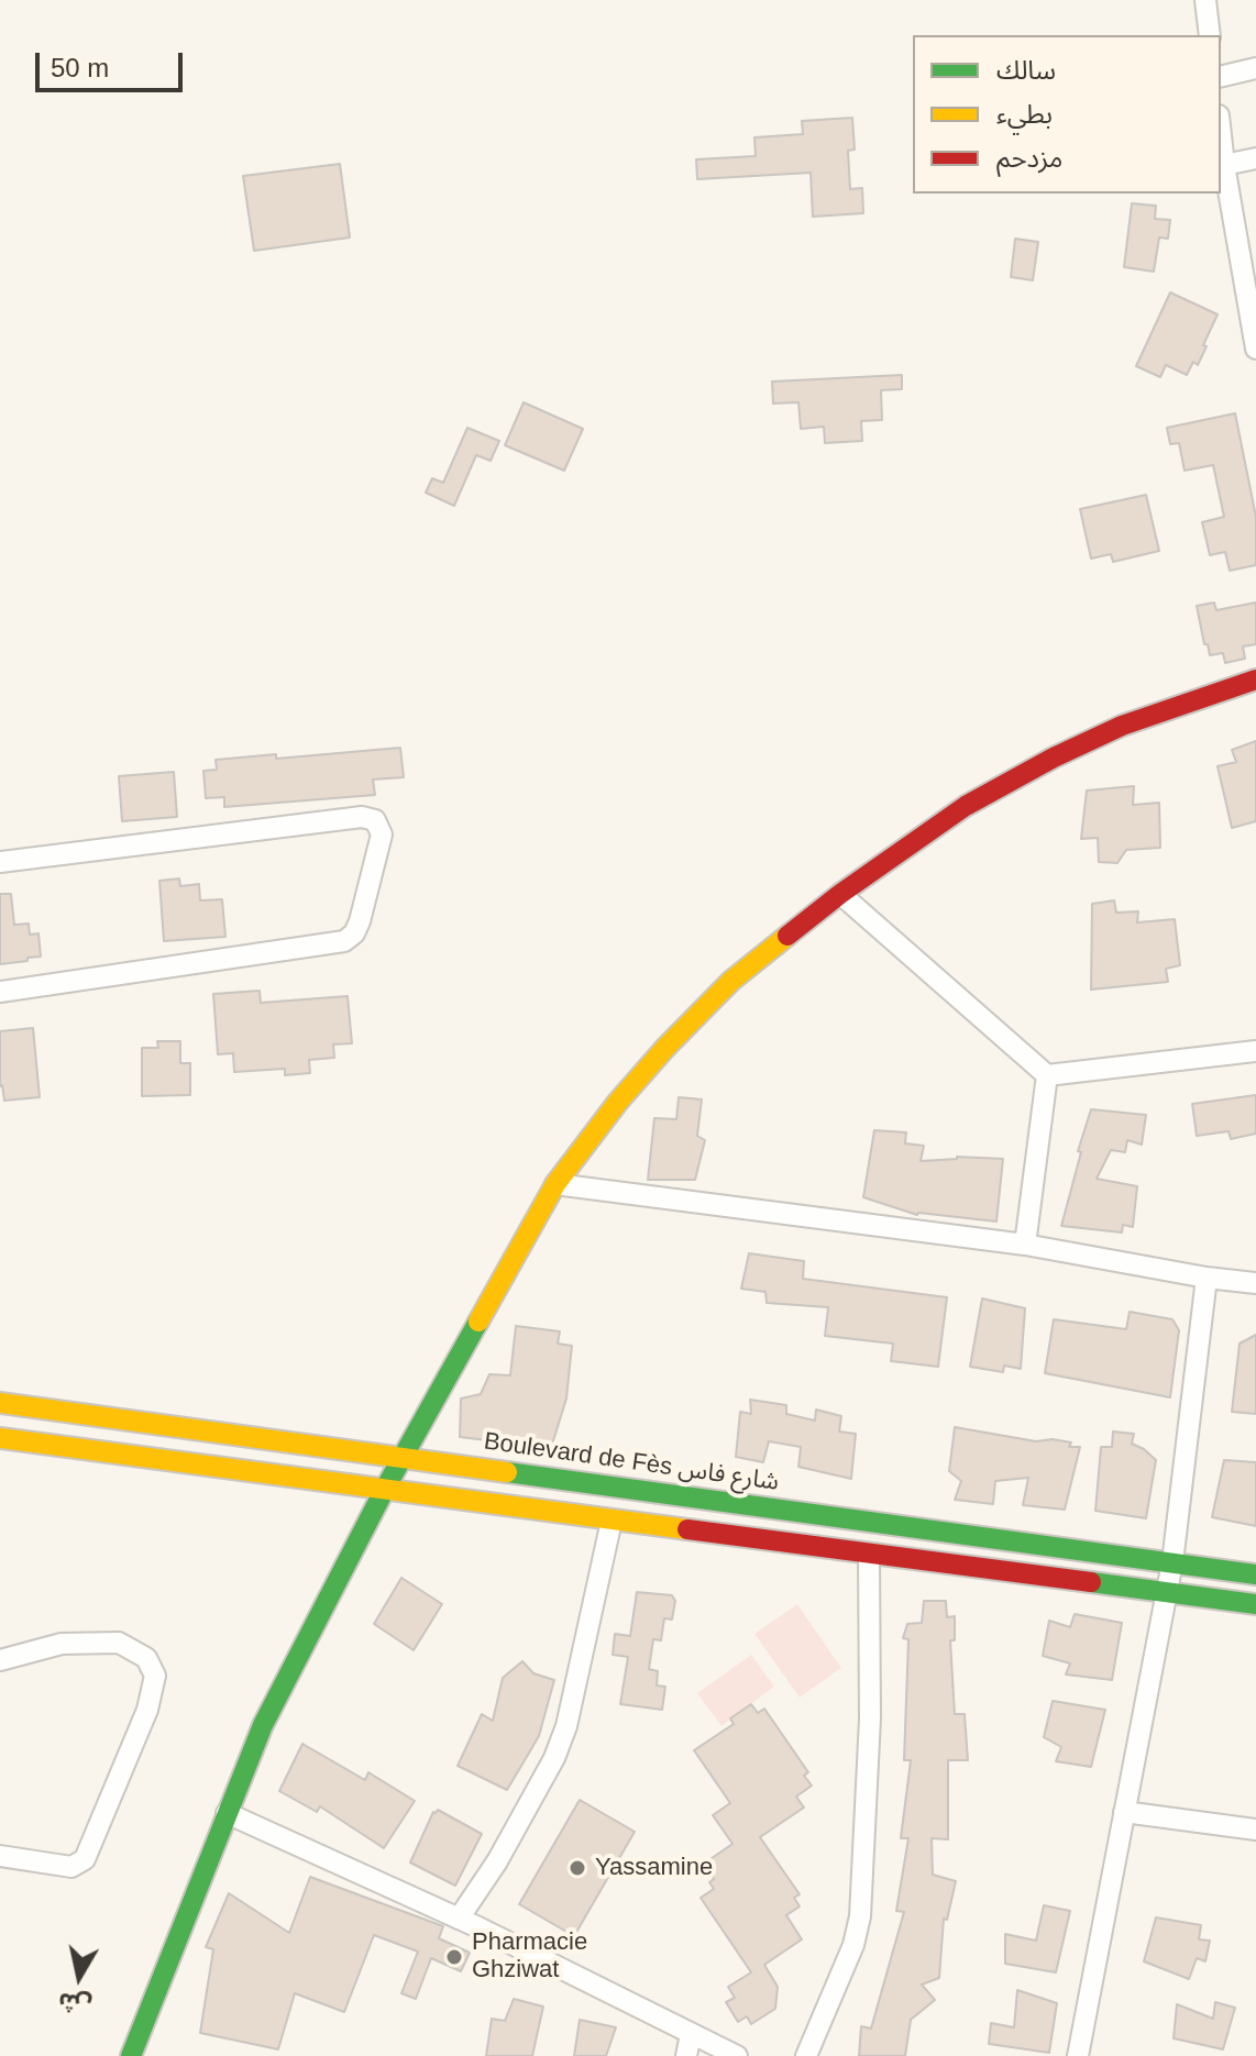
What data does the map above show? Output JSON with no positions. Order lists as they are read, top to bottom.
{
  "streets": {
    "main road": ["Boulevard de Fès شارع فاس"]
  },
  "places": ["Yassamine", "Pharmacie Ghziwat"],
  "legend": ["سالك", "بطيء", "مزدحم"],
  "scale_bar": "50 m",
  "north": "bottom"
}
